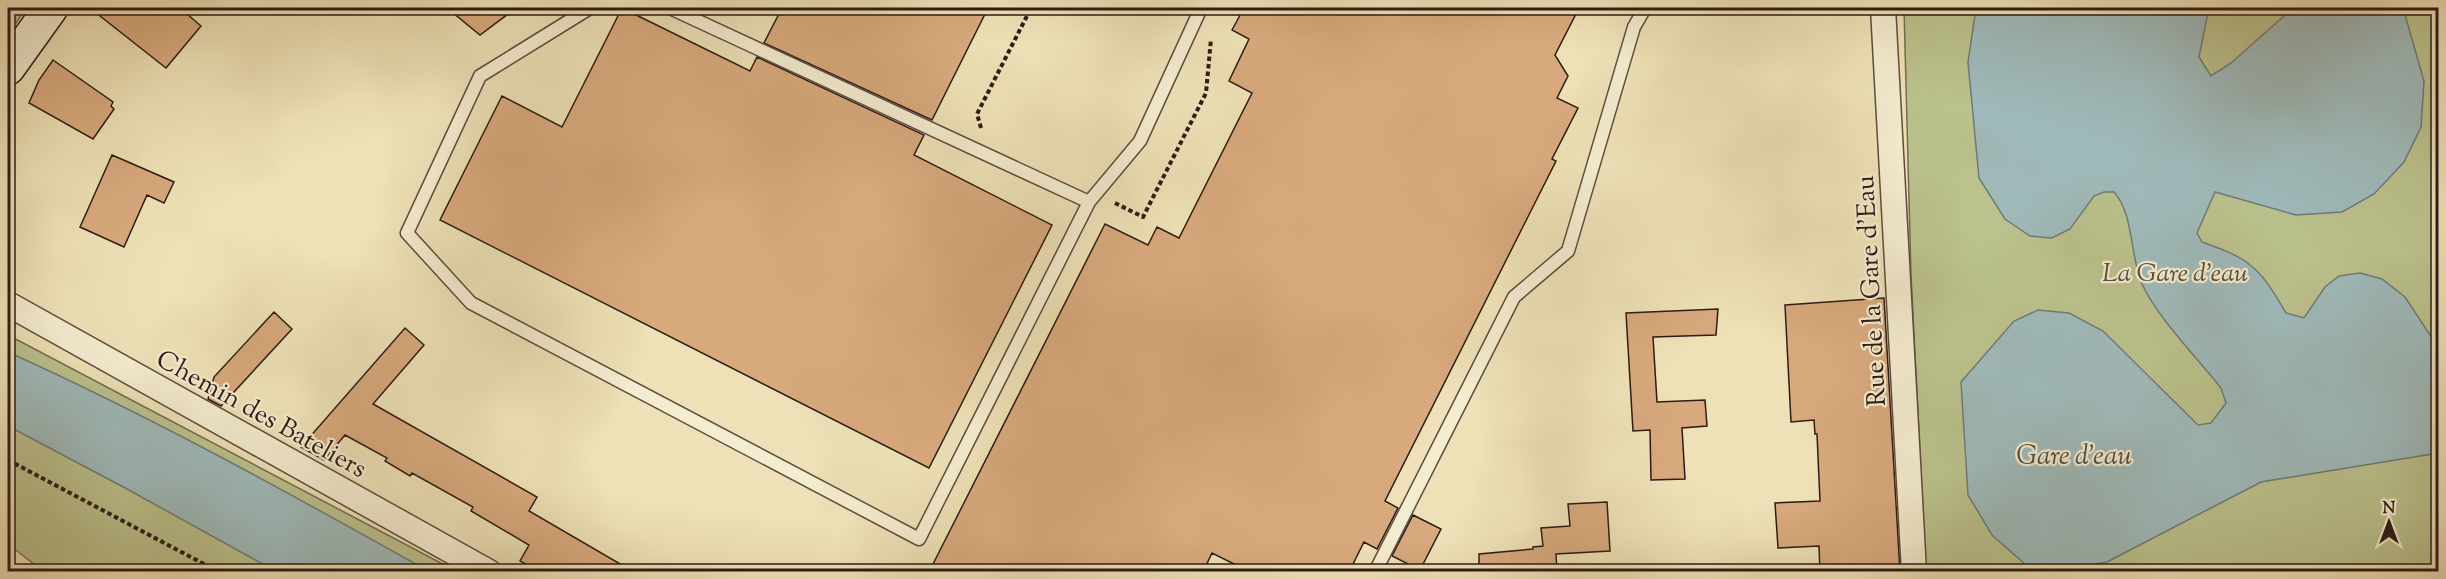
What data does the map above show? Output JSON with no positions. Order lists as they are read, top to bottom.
{
  "streets": {
    "street": ["Rue de la Gare d'Eau", "Chemin des Bateliers"]
  },
  "water": ["Gare d'eau"],
  "parks": ["La Gare d'eau"],
  "north": "top"
}
